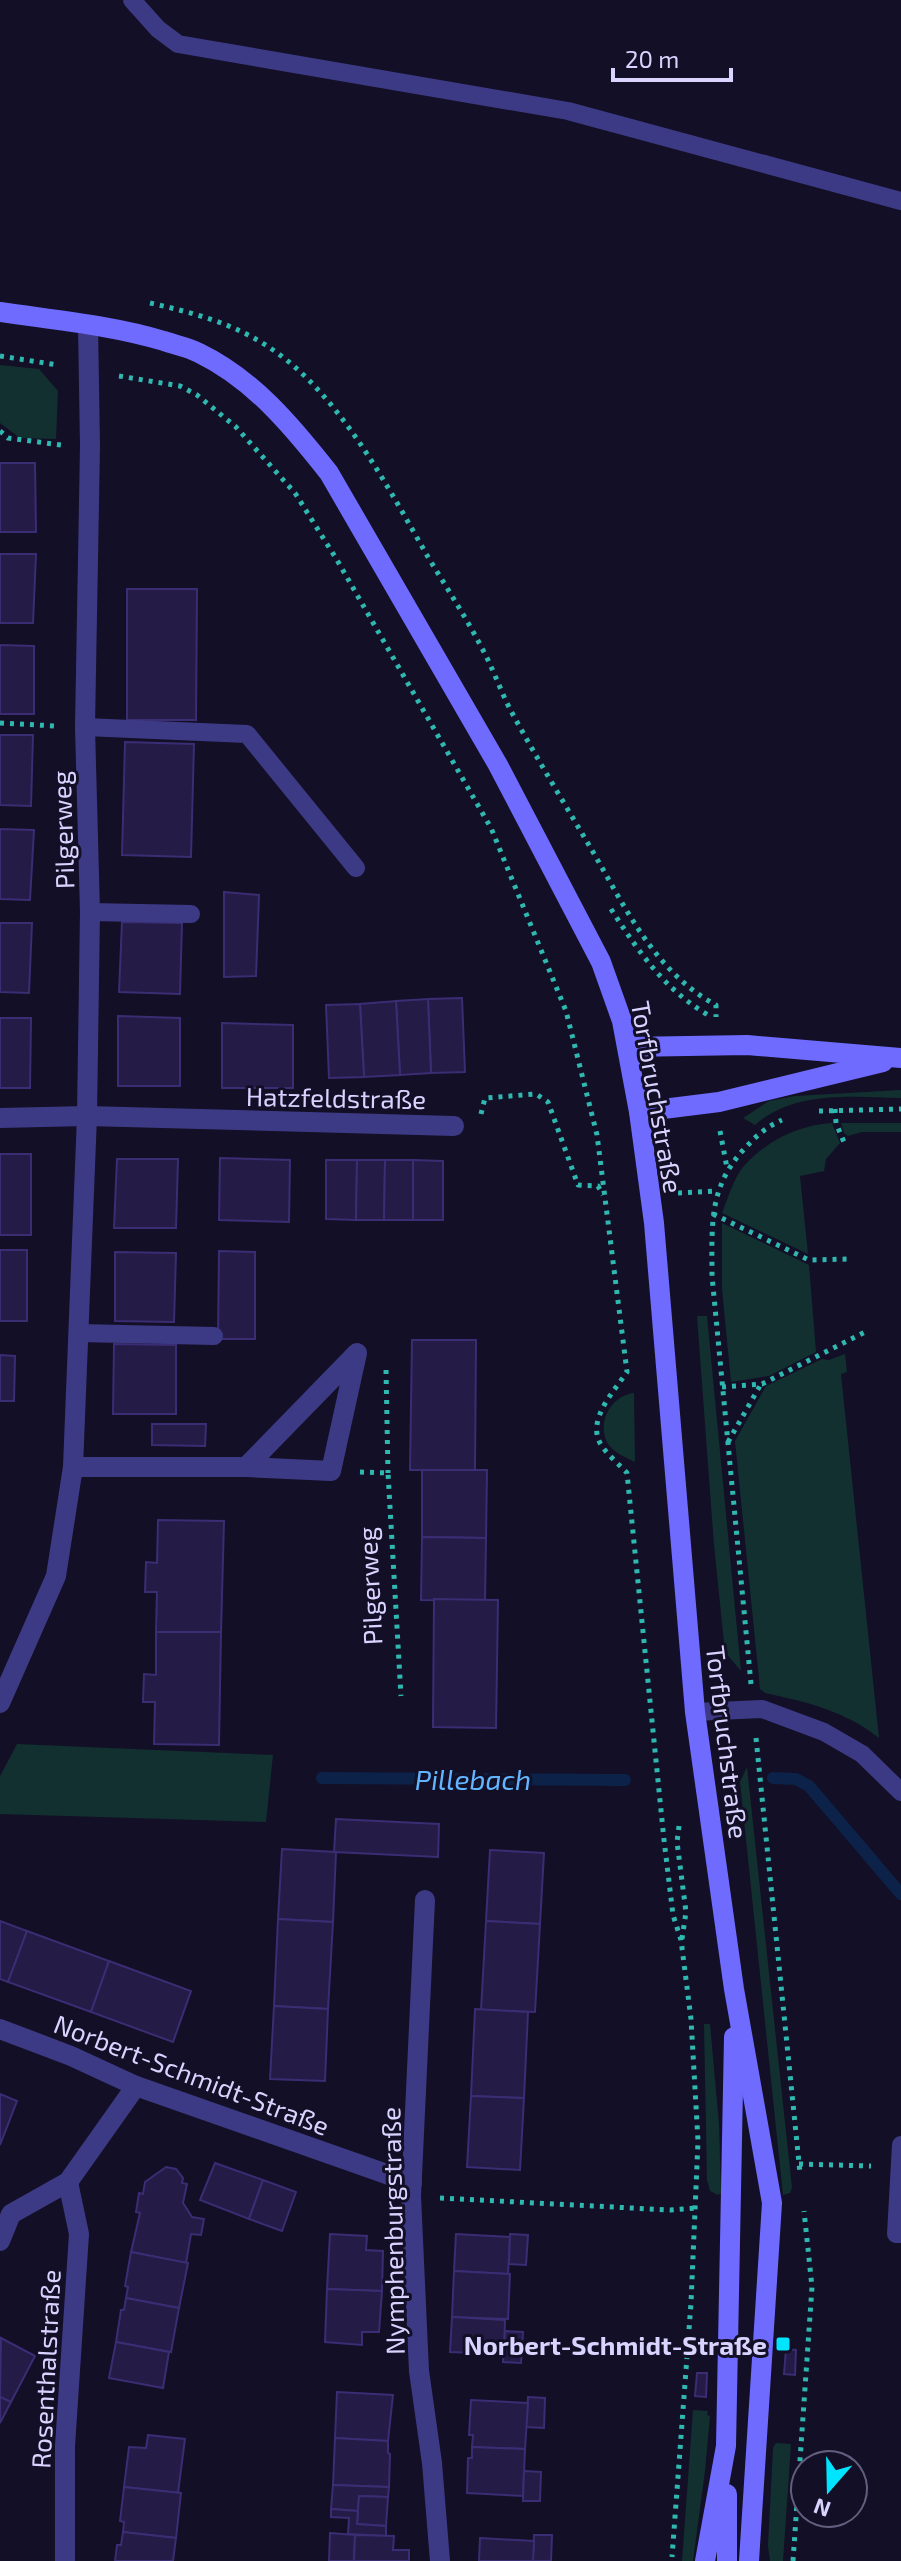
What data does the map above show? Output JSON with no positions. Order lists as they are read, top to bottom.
{
  "streets": {
    "main road": ["Torfbruchstraße"],
    "street": [
      "Pilgerweg",
      "Hatzfeldstraße",
      "Norbert-Schmidt-Straße",
      "Nymphenburgstraße",
      "Rosenthalstraße"
    ]
  },
  "crossings": [
    ["Pilgerweg", "Hatzfeldstraße"],
    ["Pilgerweg", "Torfbruchstraße"],
    ["Norbert-Schmidt-Straße", "Nymphenburgstraße"]
  ],
  "water": ["Pillebach"],
  "places": {
    "transit": ["Norbert-Schmidt-Straße"]
  },
  "scale_bar": "20 m",
  "north": "bottom"
}
